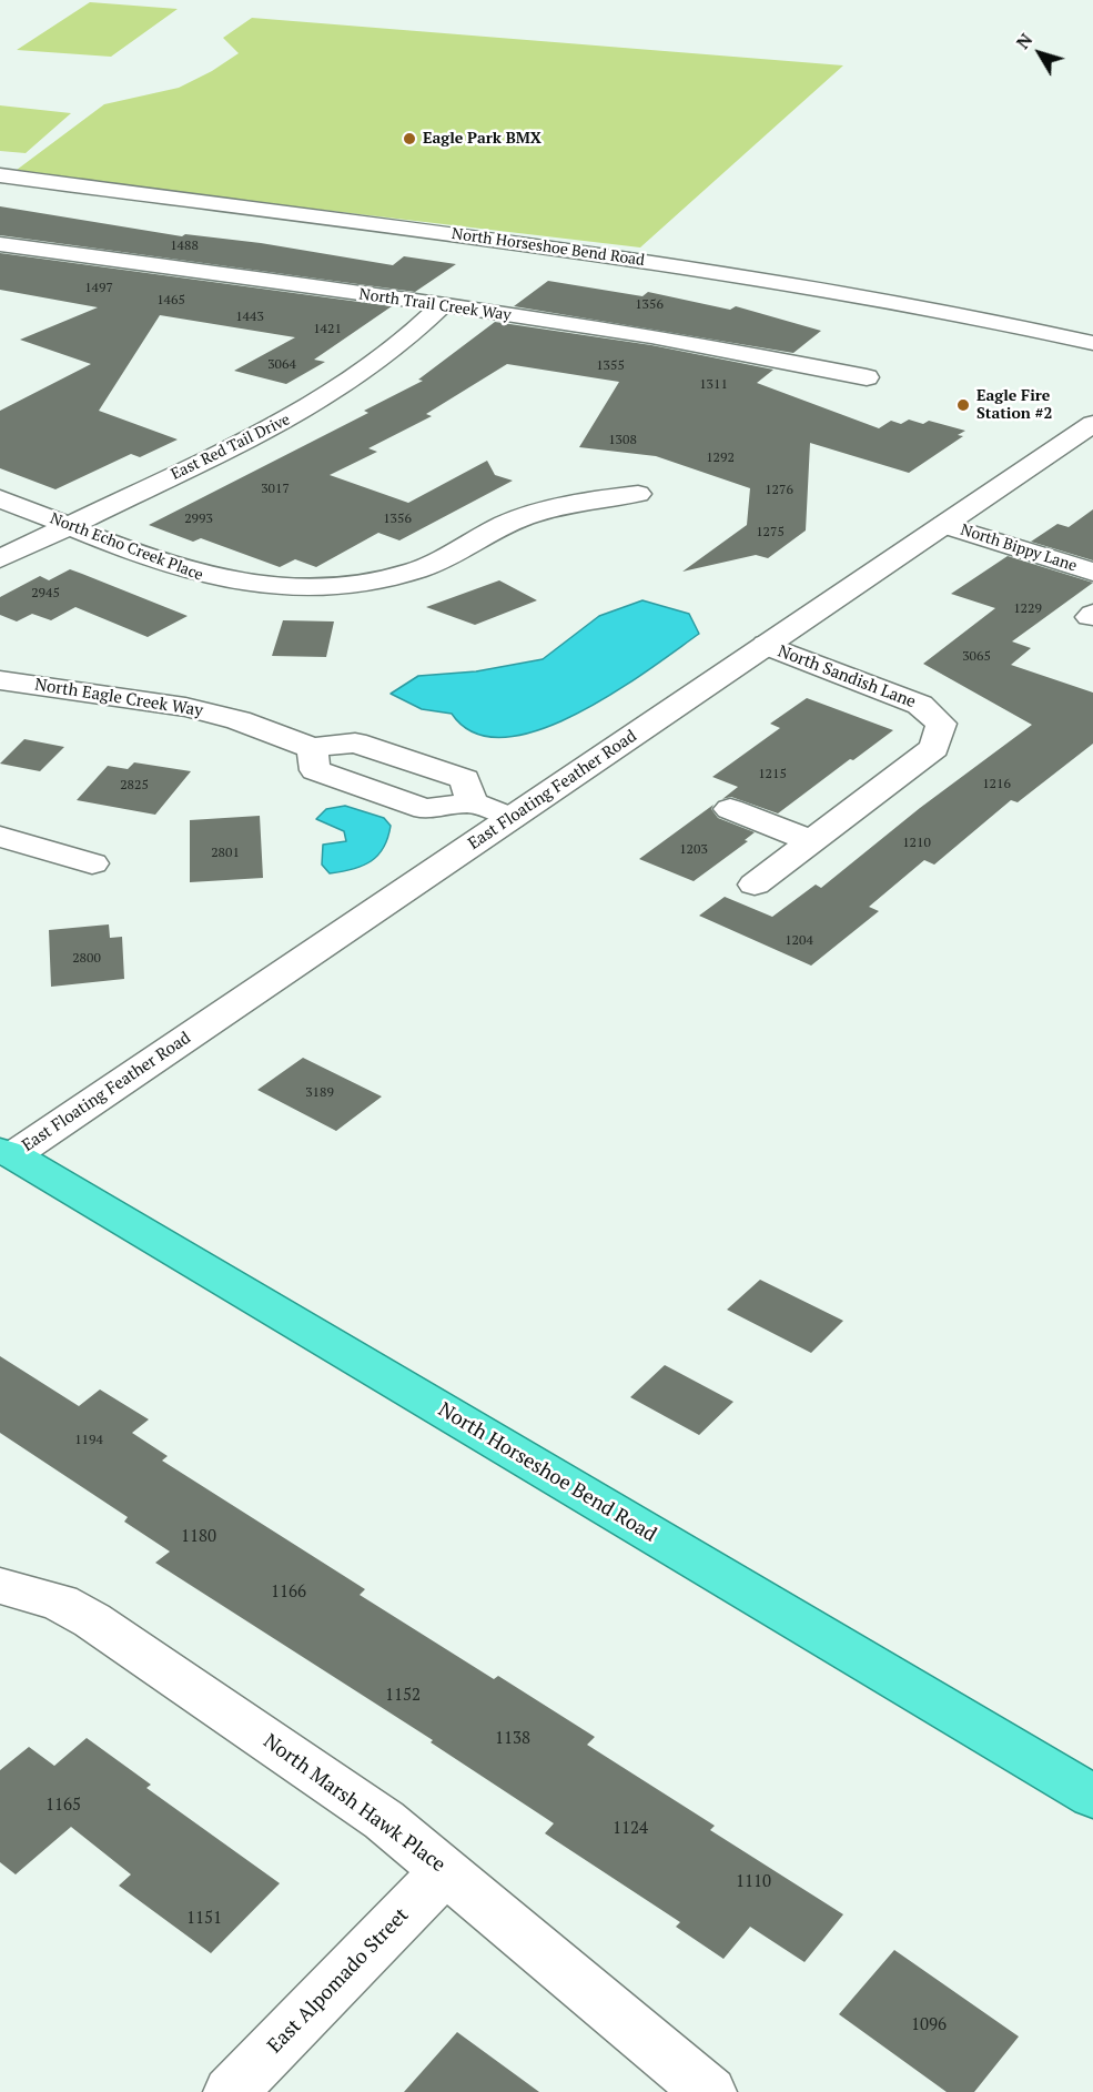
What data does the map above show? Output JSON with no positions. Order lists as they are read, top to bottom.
{
  "streets": {
    "highway": ["North Horseshoe Bend Road"],
    "street": [
      "North Trail Creek Way",
      "East Red Tail Drive",
      "North Echo Creek Place",
      "North Bippy Lane",
      "North Sandish Lane",
      "North Eagle Creek Way",
      "East Floating Feather Road",
      "North Marsh Hawk Place",
      "East Alpomado Street"
    ]
  },
  "crossings": [
    ["North Horseshoe Bend Road", "East Floating Feather Road"],
    ["North Trail Creek Way", "East Red Tail Drive"],
    ["East Red Tail Drive", "North Echo Creek Place"],
    ["North Bippy Lane", "East Floating Feather Road"],
    ["North Sandish Lane", "East Floating Feather Road"],
    ["North Eagle Creek Way", "East Floating Feather Road"],
    ["North Marsh Hawk Place", "East Alpomado Street"]
  ],
  "places": ["Eagle Park BMX", "Eagle Fire Station #2"],
  "house_numbers": [
    "1488",
    "1497",
    "1465",
    "1356",
    "1443",
    "1421",
    "3064",
    "1355",
    "1311",
    "1308",
    "1292",
    "3017",
    "1276",
    "2993",
    "1356",
    "1275",
    "2945",
    "1229",
    "3065",
    "1215",
    "1216",
    "2825",
    "1210",
    "1203",
    "2801",
    "1204",
    "2800",
    "3189",
    "1194",
    "1180",
    "1166",
    "1152",
    "1138",
    "1165",
    "1124",
    "1110",
    "1151",
    "1096"
  ],
  "north": "top left"
}
